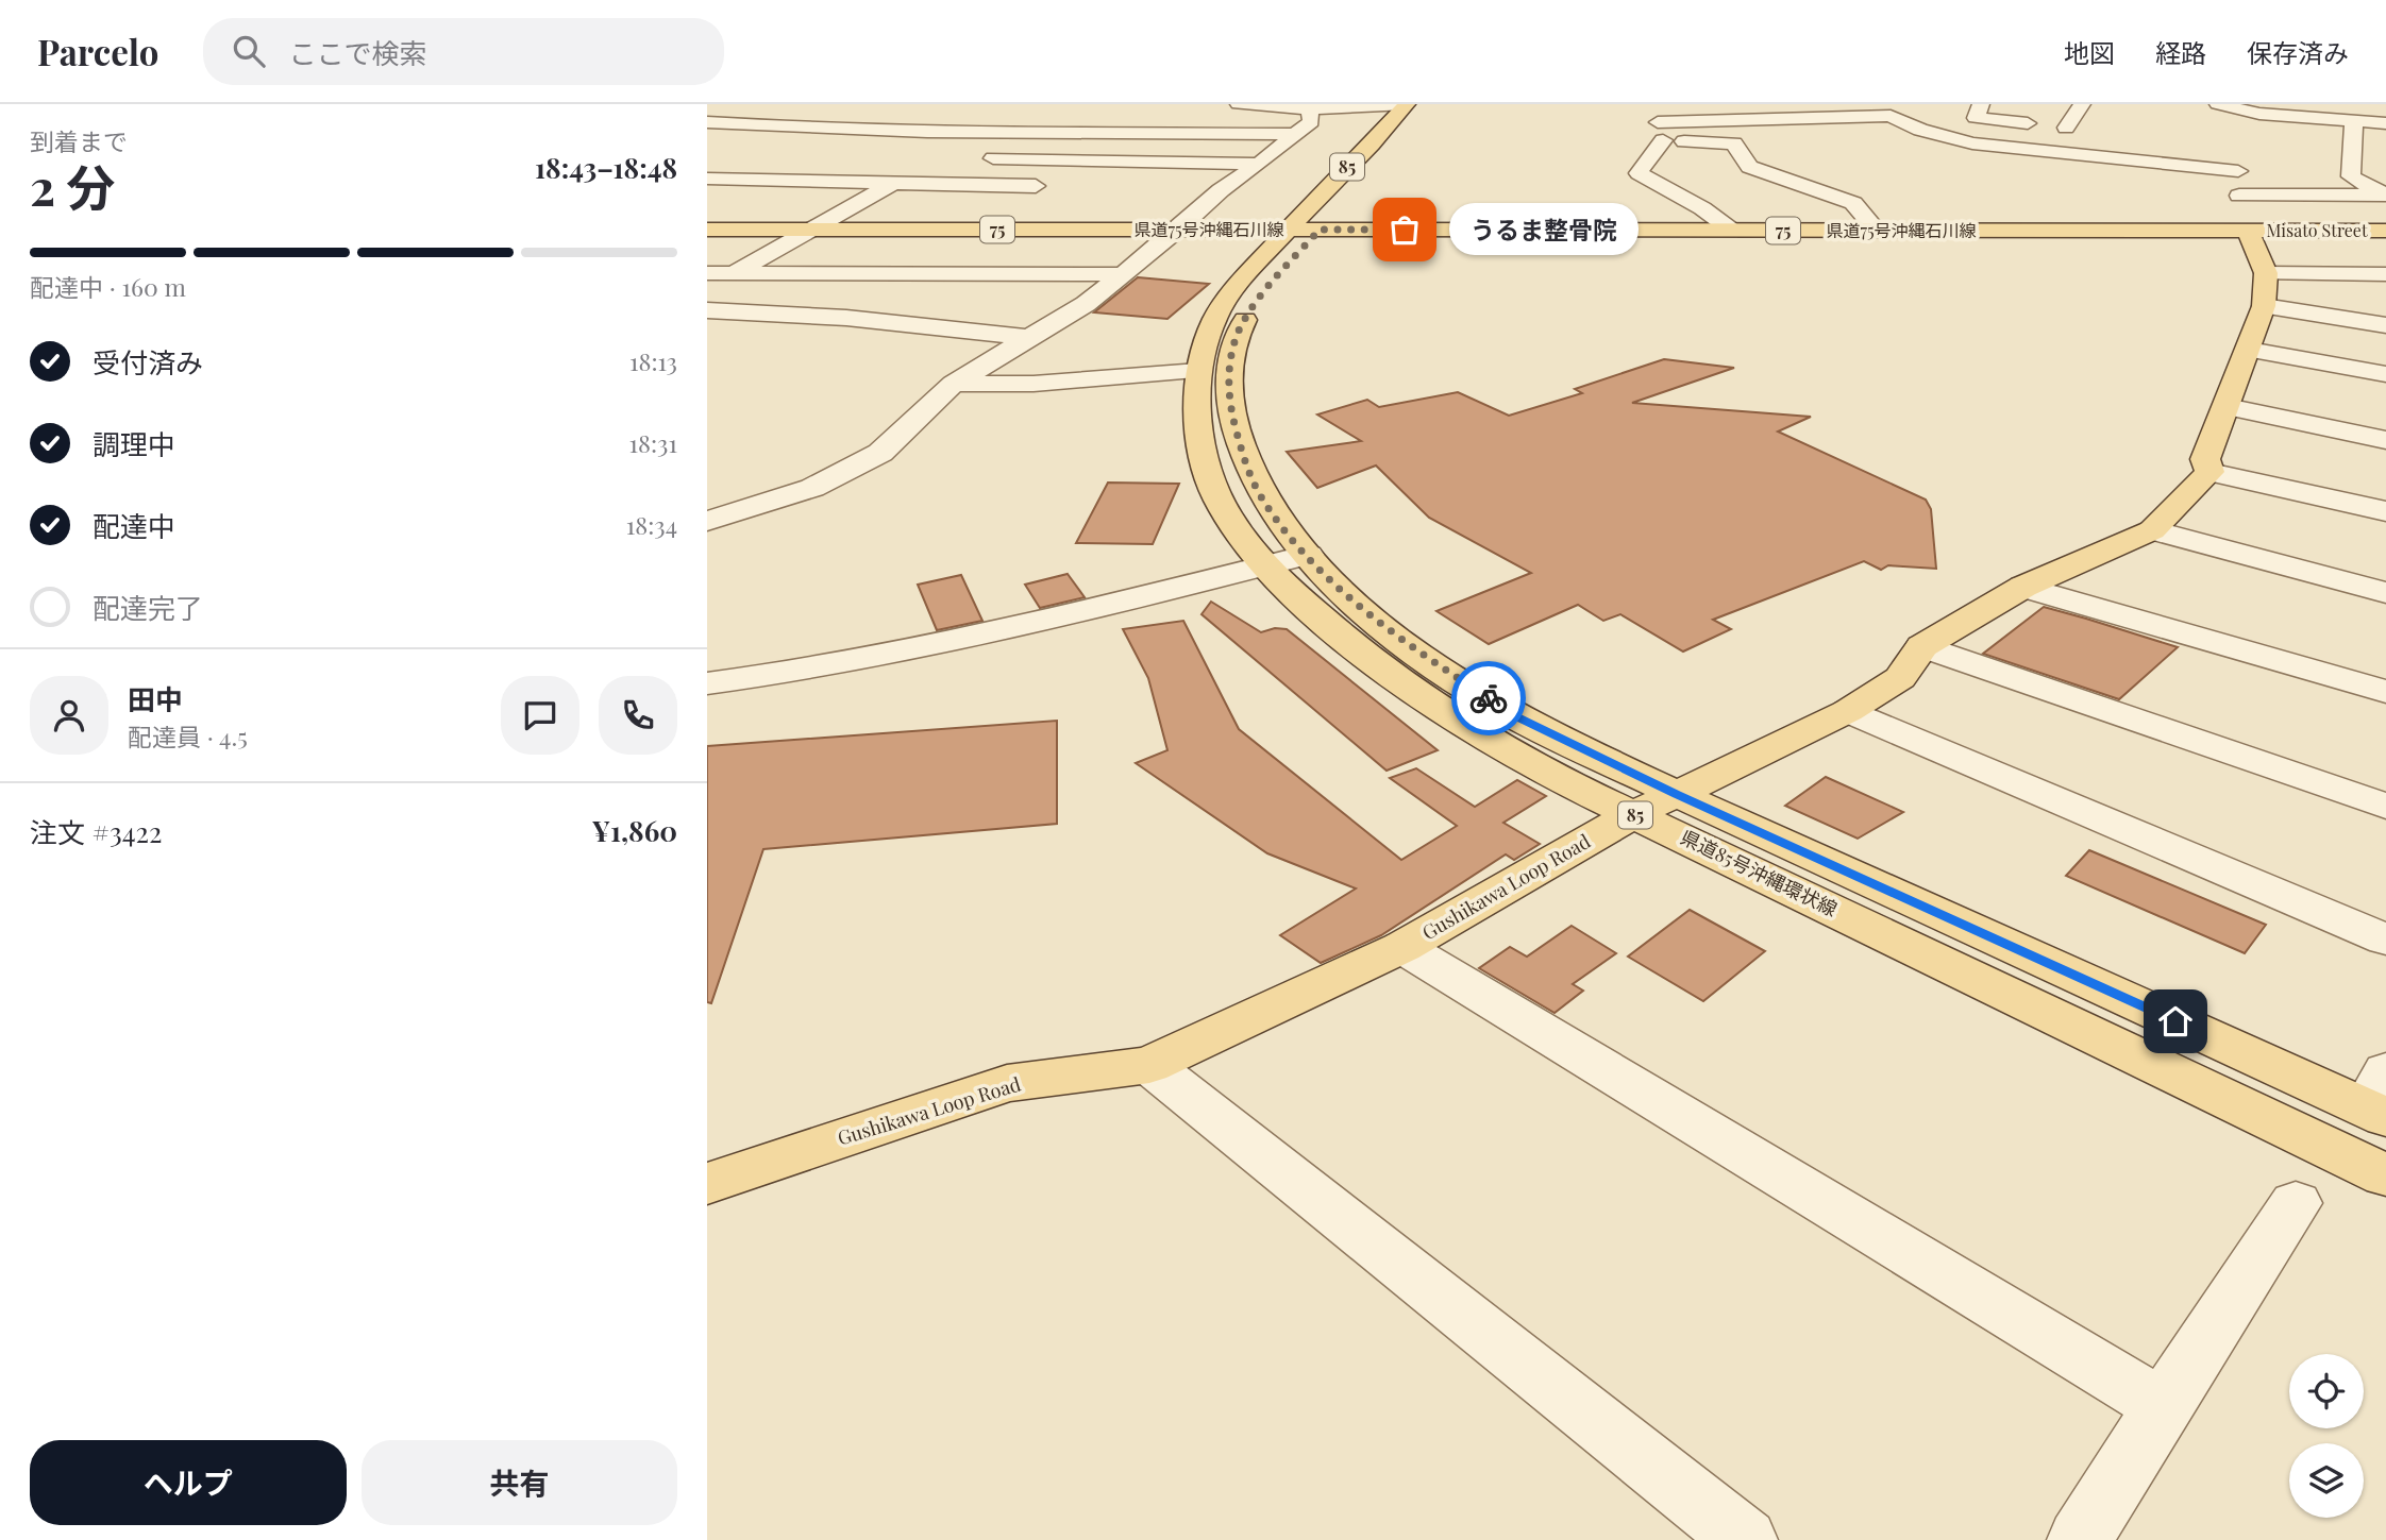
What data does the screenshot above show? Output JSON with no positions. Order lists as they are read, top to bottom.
{
  "streets": {
    "main road": [
      "85",
      "75",
      "県道75号沖縄石川線",
      "Misato Street",
      "県道85号沖縄環状線",
      "Gushikawa Loop Road"
    ]
  },
  "crossings": [
    ["県道75号沖縄石川線", "Misato Street"],
    ["県道75号沖縄石川線", "県道85号沖縄環状線"],
    ["県道85号沖縄環状線", "Gushikawa Loop Road"]
  ],
  "places": ["うるま整骨院"],
  "page": {
    "header": "Parcelo",
    "search": "ここで検索",
    "nav": ["地図", "経路", "保存済み"],
    "heading": ["2 分", "到着まで", "18:43–18:48"],
    "panel": [
      "田中",
      "配達員 · 4.5",
      "注文 #3422",
      "¥1,860"
    ],
    "bubble": "うるま整骨院",
    "bar": "配達中 · 160 m",
    "list": [
      ["受付済み", "18:13"],
      ["調理中", "18:31"],
      ["配達中", "18:34"],
      "配達完了"
    ],
    "buttons": ["ヘルプ", "共有"]
  }
}
